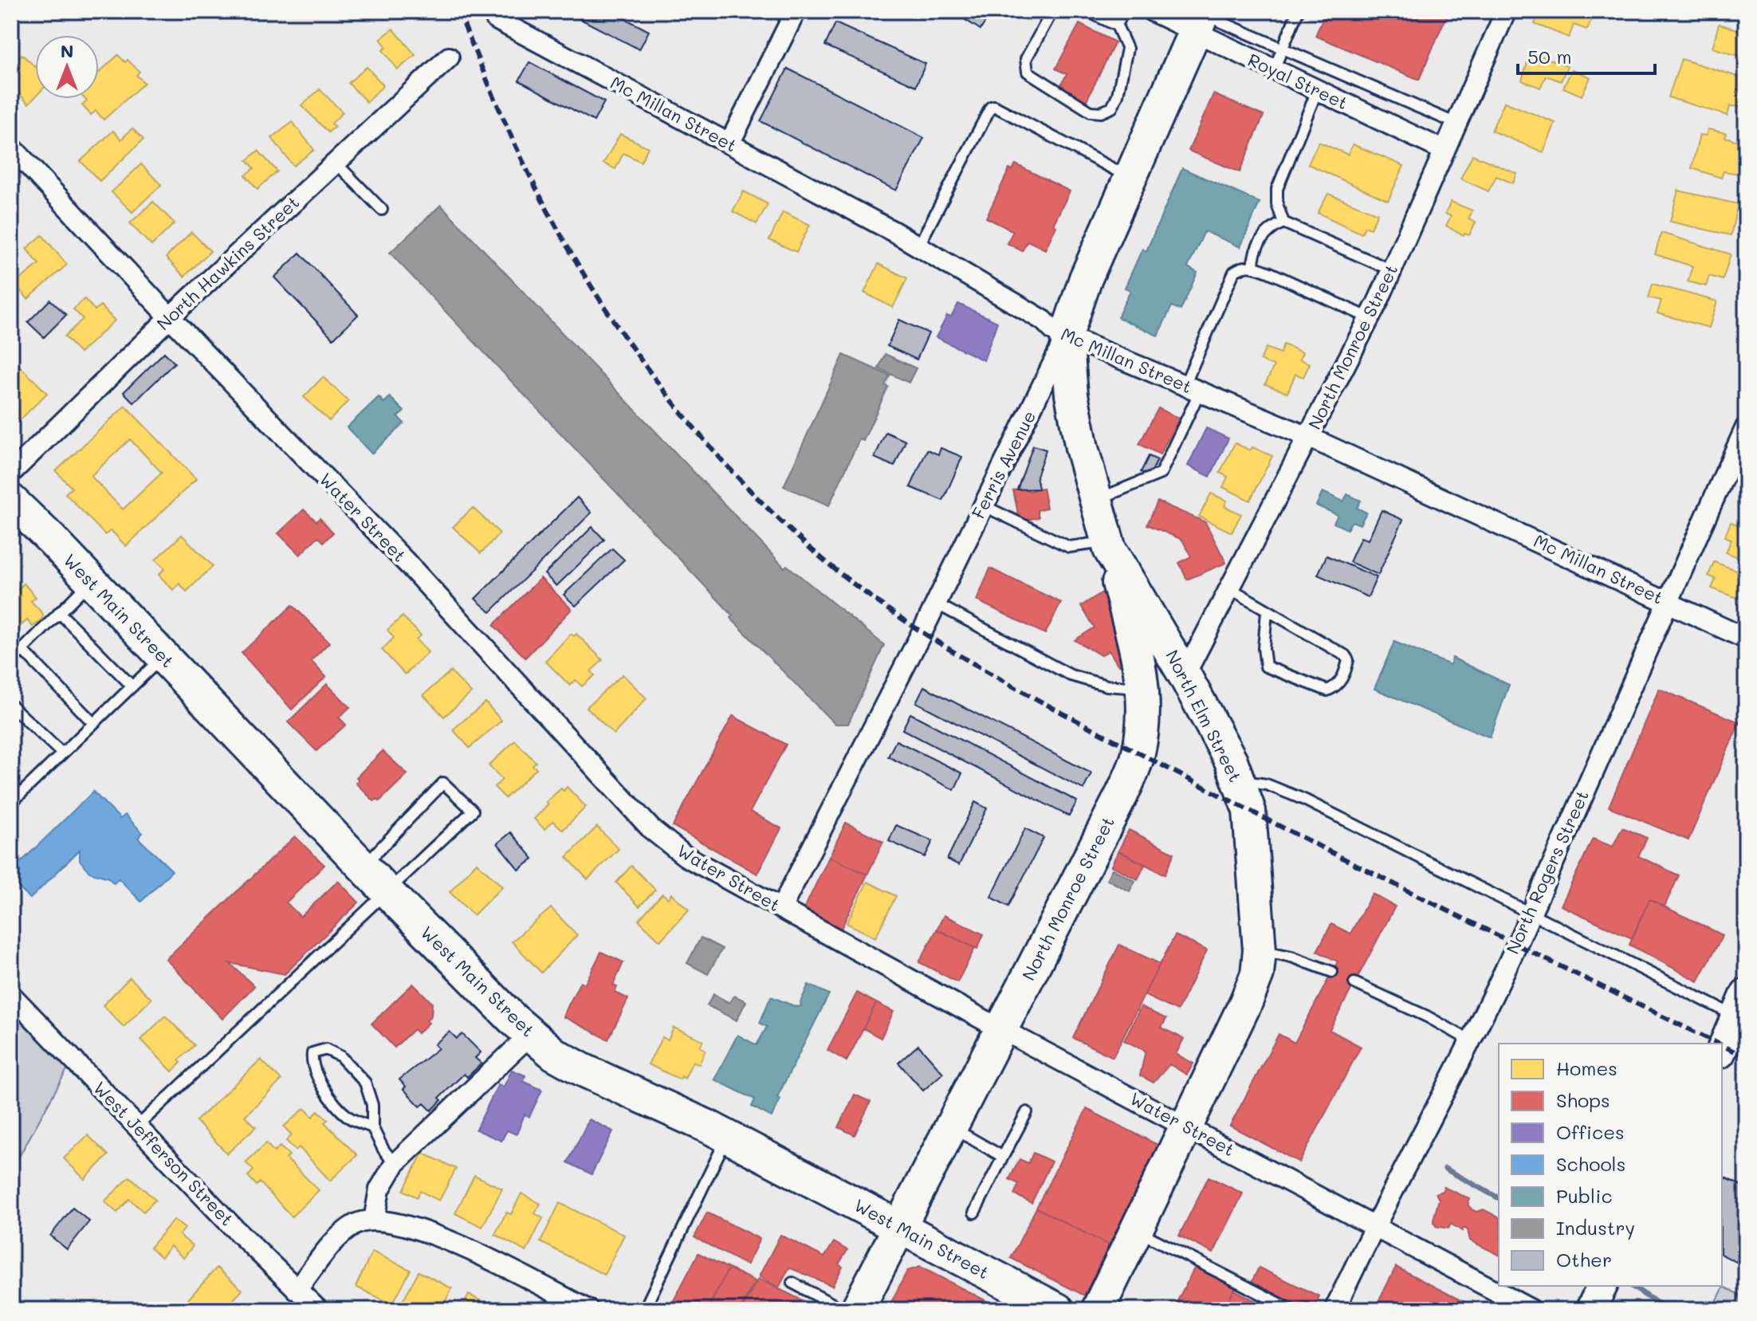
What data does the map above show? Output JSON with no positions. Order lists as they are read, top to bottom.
{
  "streets": {
    "main road": [
      "North Monroe Street",
      "Ferris Avenue",
      "West Main Street",
      "North Elm Street"
    ],
    "street": [
      "Royal Street",
      "Mc Millan Street",
      "North Hawkins Street",
      "Water Street",
      "North Rogers Street",
      "West Jefferson Street"
    ]
  },
  "crossings": [
    ["Royal Street", "North Monroe Street"],
    ["Royal Street", "Ferris Avenue"],
    ["Mc Millan Street", "North Monroe Street"],
    ["Mc Millan Street", "Ferris Avenue"],
    ["Mc Millan Street", "North Elm Street"],
    ["Mc Millan Street", "North Rogers Street"],
    ["North Hawkins Street", "Water Street"],
    ["North Monroe Street", "Water Street"],
    ["North Monroe Street", "West Main Street"],
    ["North Monroe Street", "North Elm Street"],
    ["Ferris Avenue", "Water Street"],
    ["Ferris Avenue", "North Elm Street"],
    ["Water Street", "North Elm Street"],
    ["Water Street", "North Rogers Street"]
  ],
  "legend": [
    "Homes",
    "Shops",
    "Offices",
    "Schools",
    "Public",
    "Industry",
    "Other"
  ],
  "scale_bar": "50 m",
  "north": "top"
}
